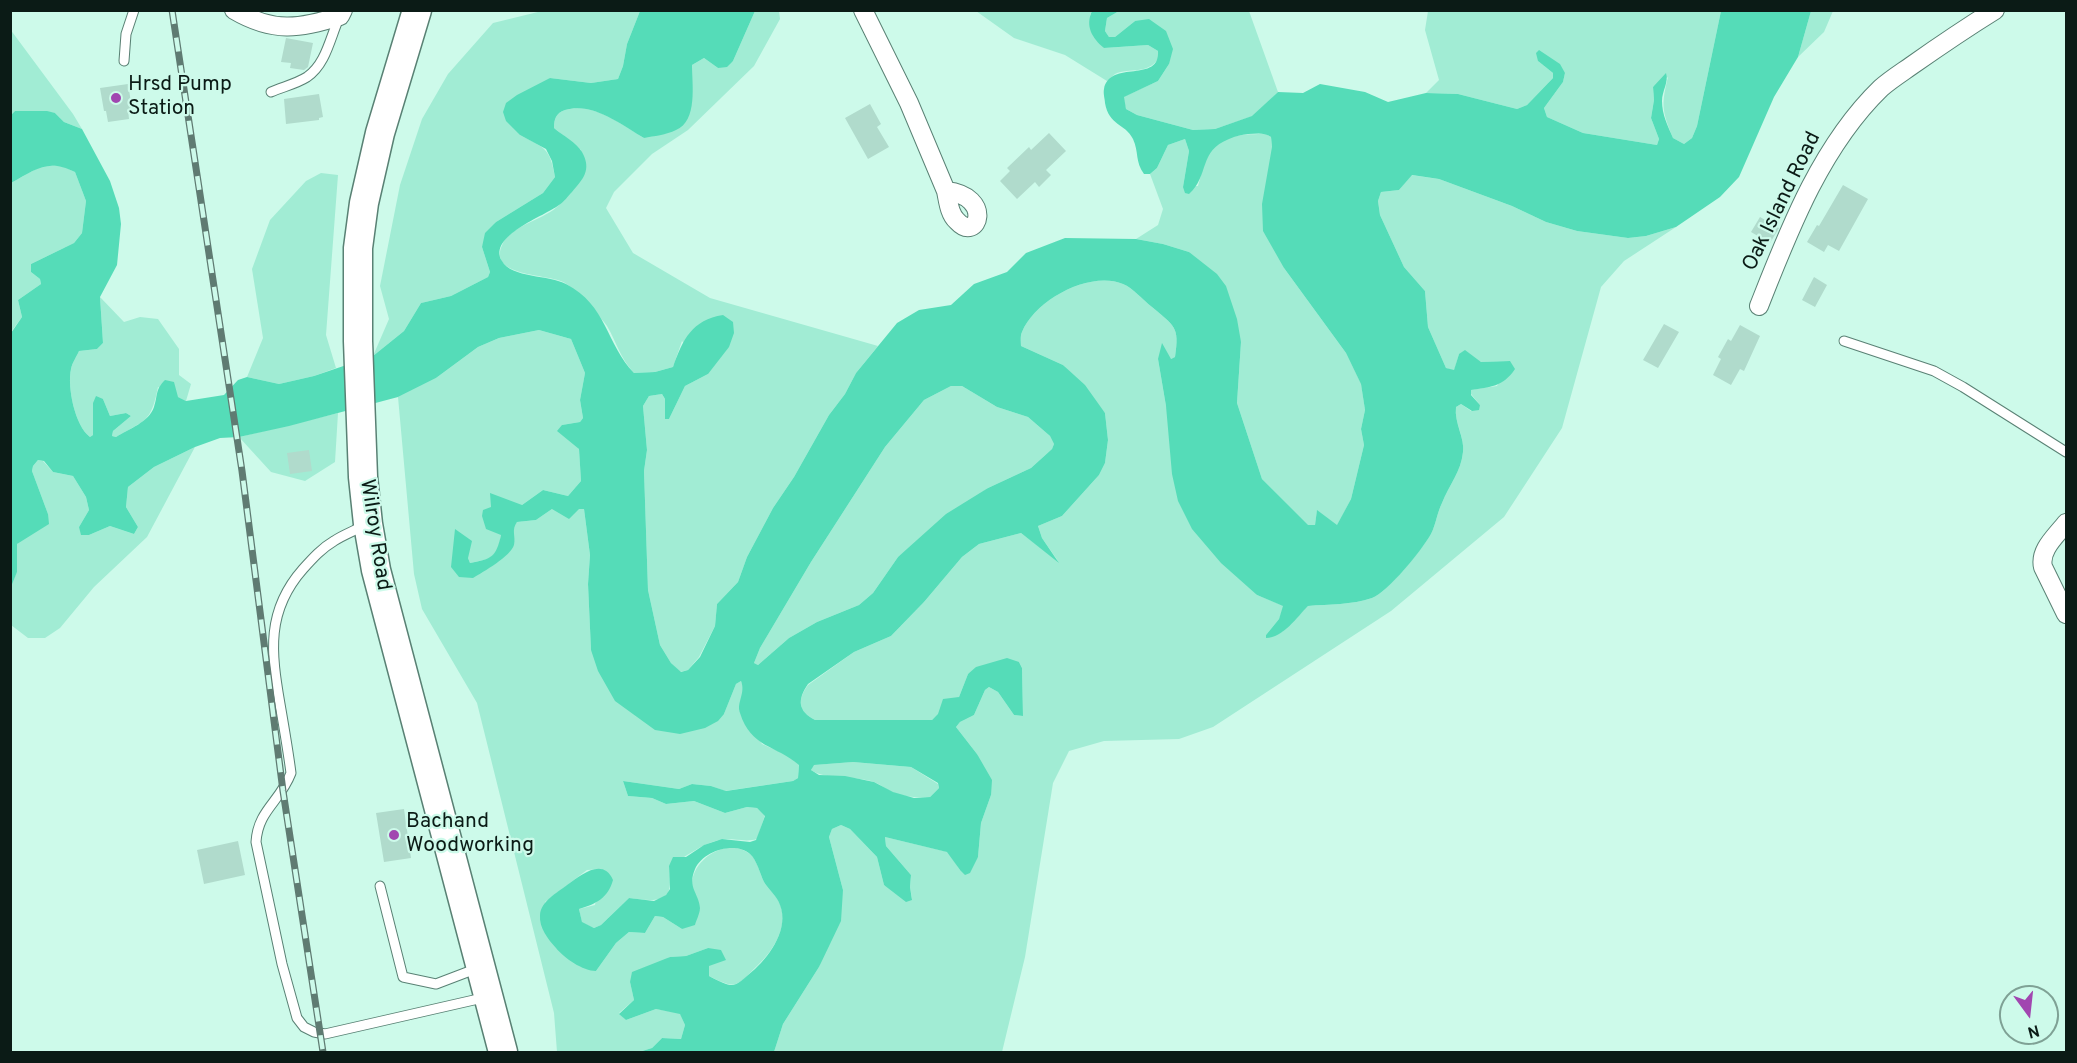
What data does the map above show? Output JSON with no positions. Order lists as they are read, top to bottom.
{
  "streets": {
    "main road": ["Wilroy Road"],
    "street": ["Oak Island Road"]
  },
  "places": ["Hrsd Pump Station", "Bachand Woodworking"],
  "north": "bottom"
}
